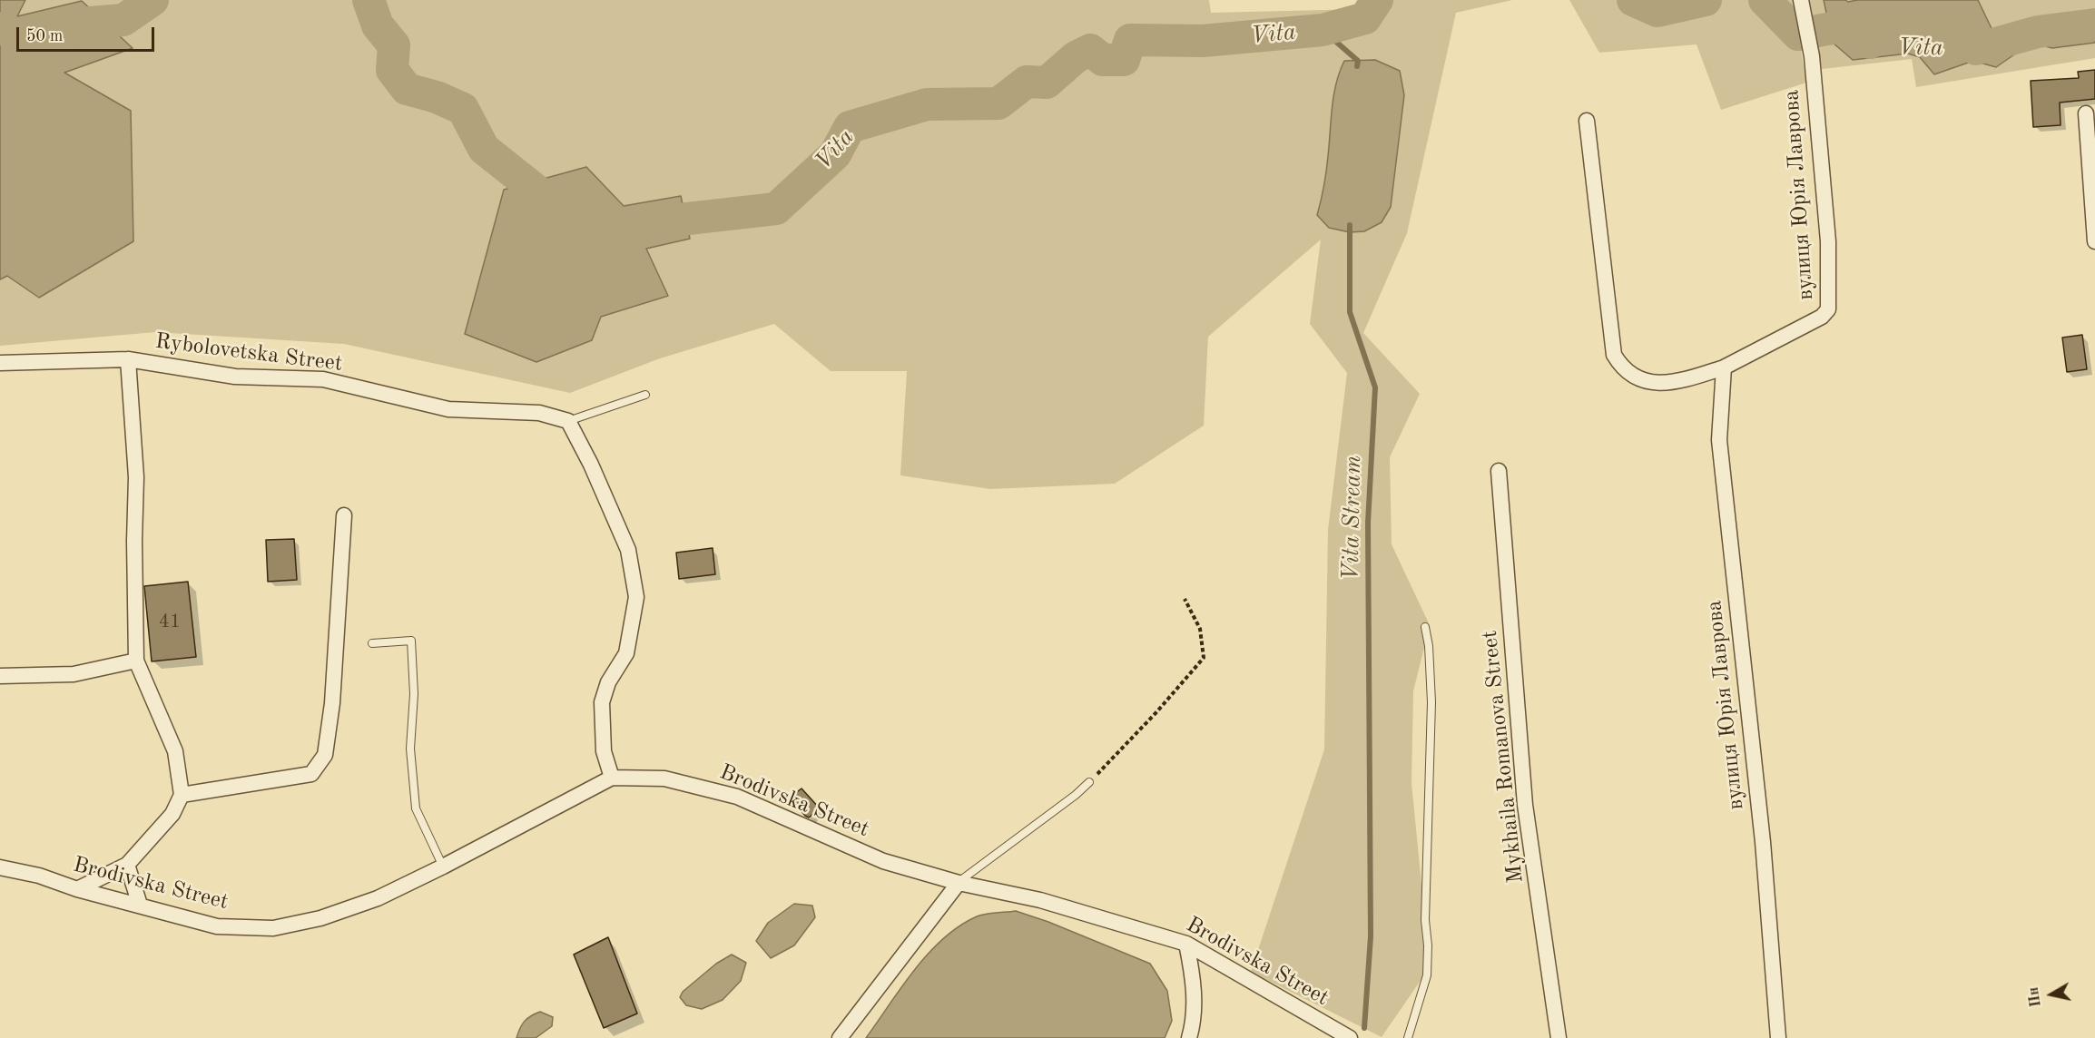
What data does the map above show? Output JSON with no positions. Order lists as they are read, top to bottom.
{
  "streets": {
    "street": [
      "вулиця Юрія Лаврова",
      "Rybolovetska Street",
      "Mykhaila Romanova Street",
      "Brodivska Street"
    ]
  },
  "water": ["Vita", "Vita Stream"],
  "house_numbers": ["41"],
  "scale_bar": "50 m",
  "north": "left"
}
